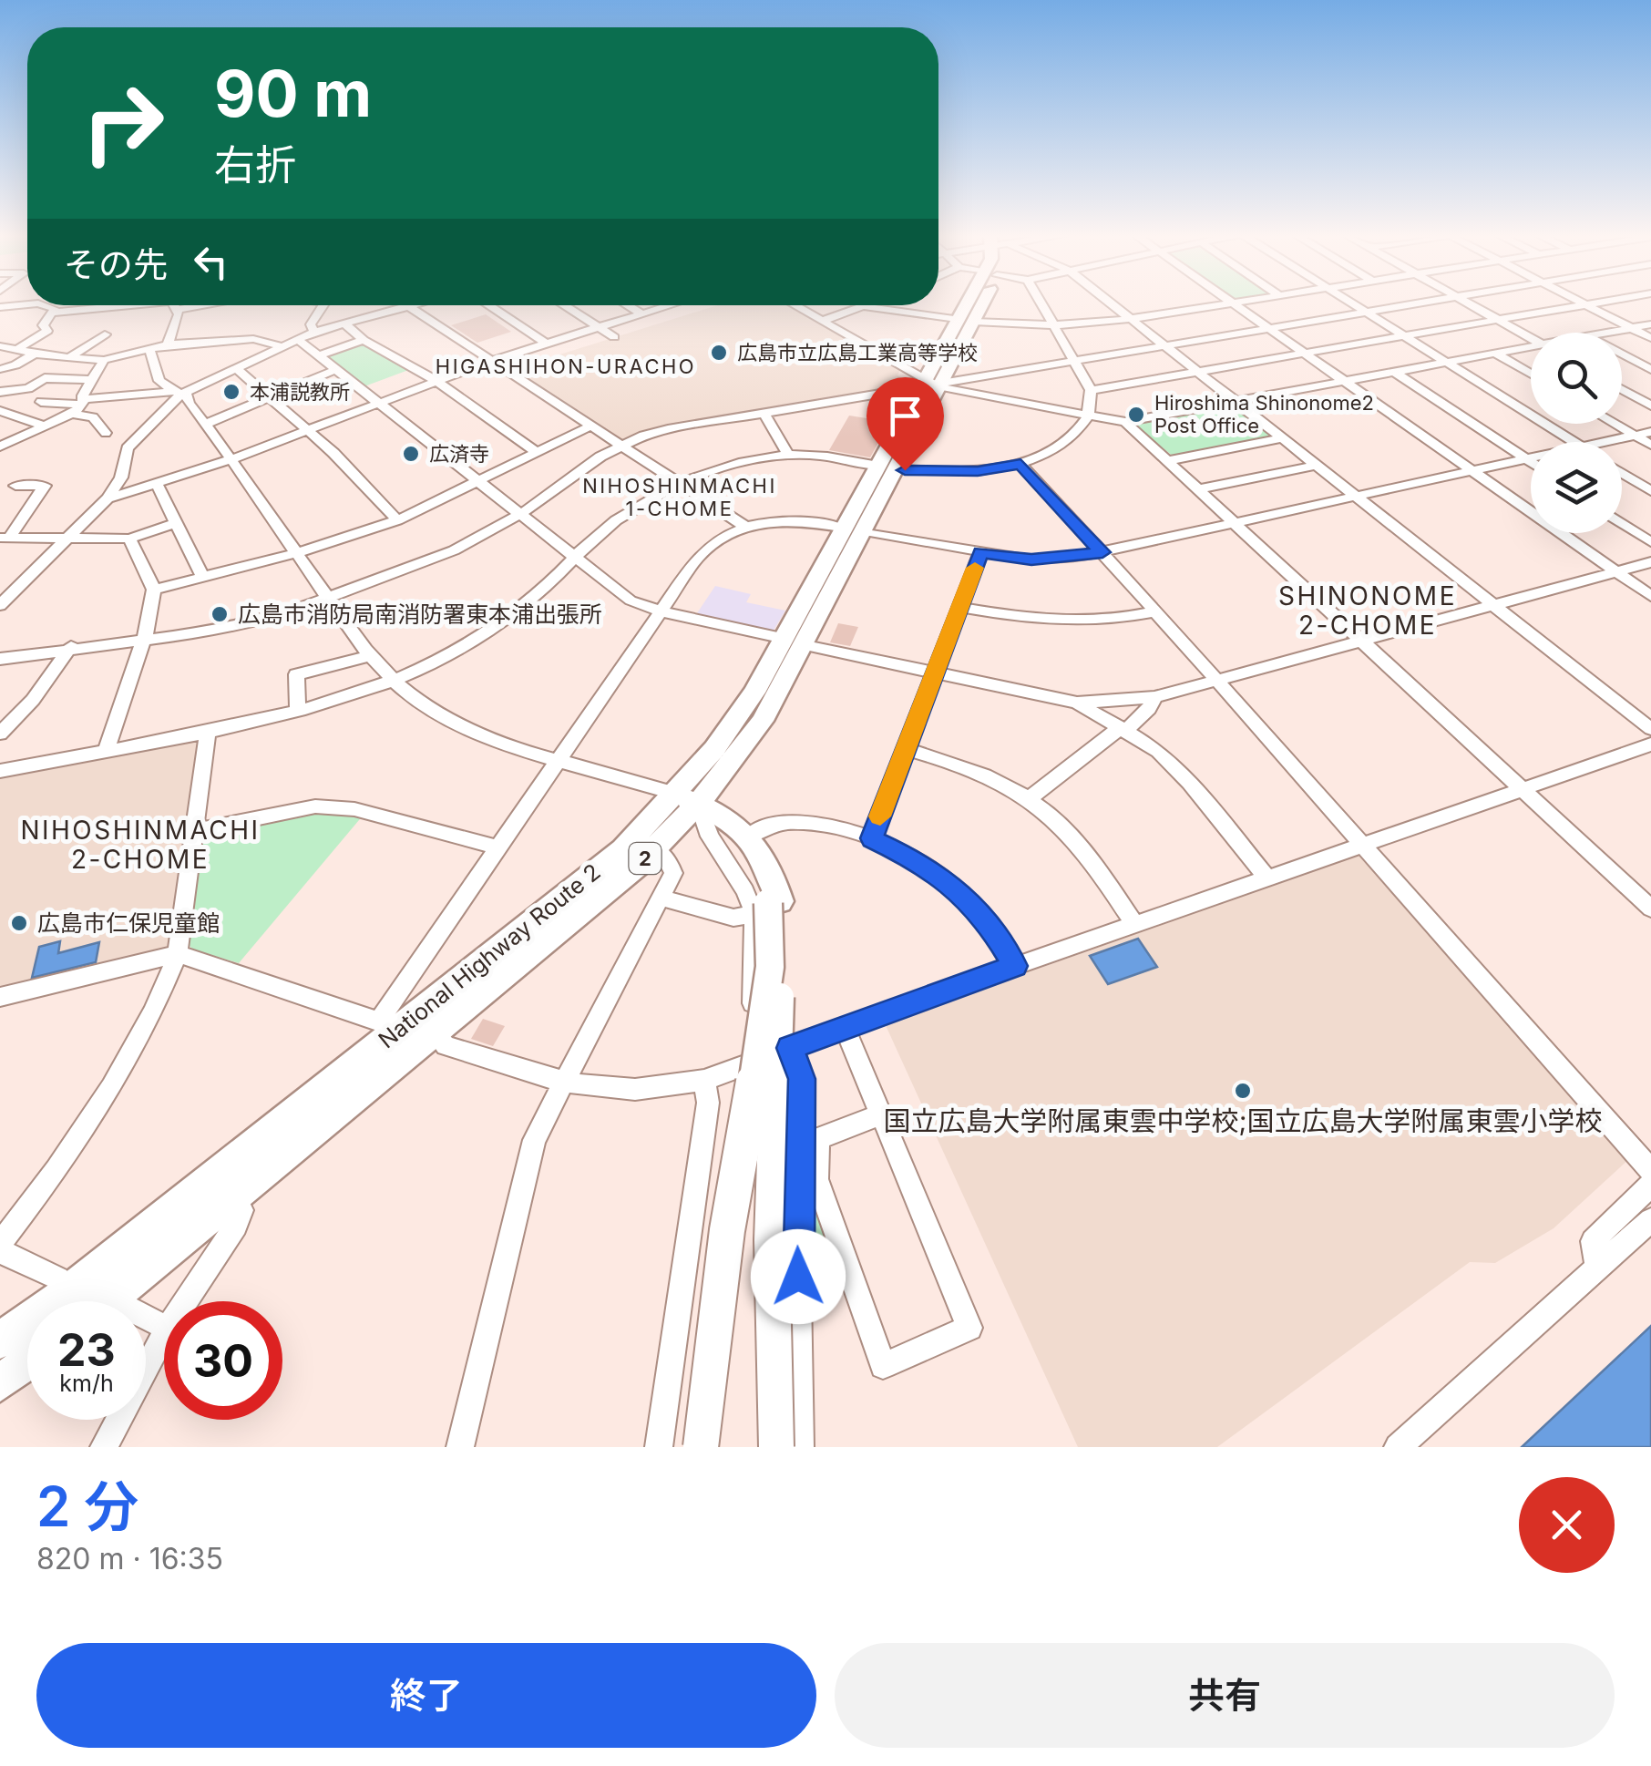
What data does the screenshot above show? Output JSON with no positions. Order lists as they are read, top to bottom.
{
  "streets": {
    "highway": ["2", "National Highway Route 2"]
  },
  "districts": [
    "HIGASHIHON-URACHO",
    "NIHOSHINMACHI 1-CHOME",
    "SHINONOME 2-CHOME",
    "NIHOSHINMACHI 2-CHOME"
  ],
  "places": [
    "広島市立広島工業高等学校",
    "本浦説教所",
    "Hiroshima Shinonome2 Post Office",
    "広済寺",
    "広島市消防局南消防署東本浦出張所",
    "広島市仁保児童館",
    "国立広島大学附属東雲中学校;国立広島大学附属東雲小学校"
  ],
  "page": {
    "turn": ["90 m", "右折"],
    "then": "その先",
    "speed": "23 km/h",
    "limit": "30",
    "heading": ["2 分", "820 m · 16:35"],
    "buttons": ["終了", "共有"]
  }
}
